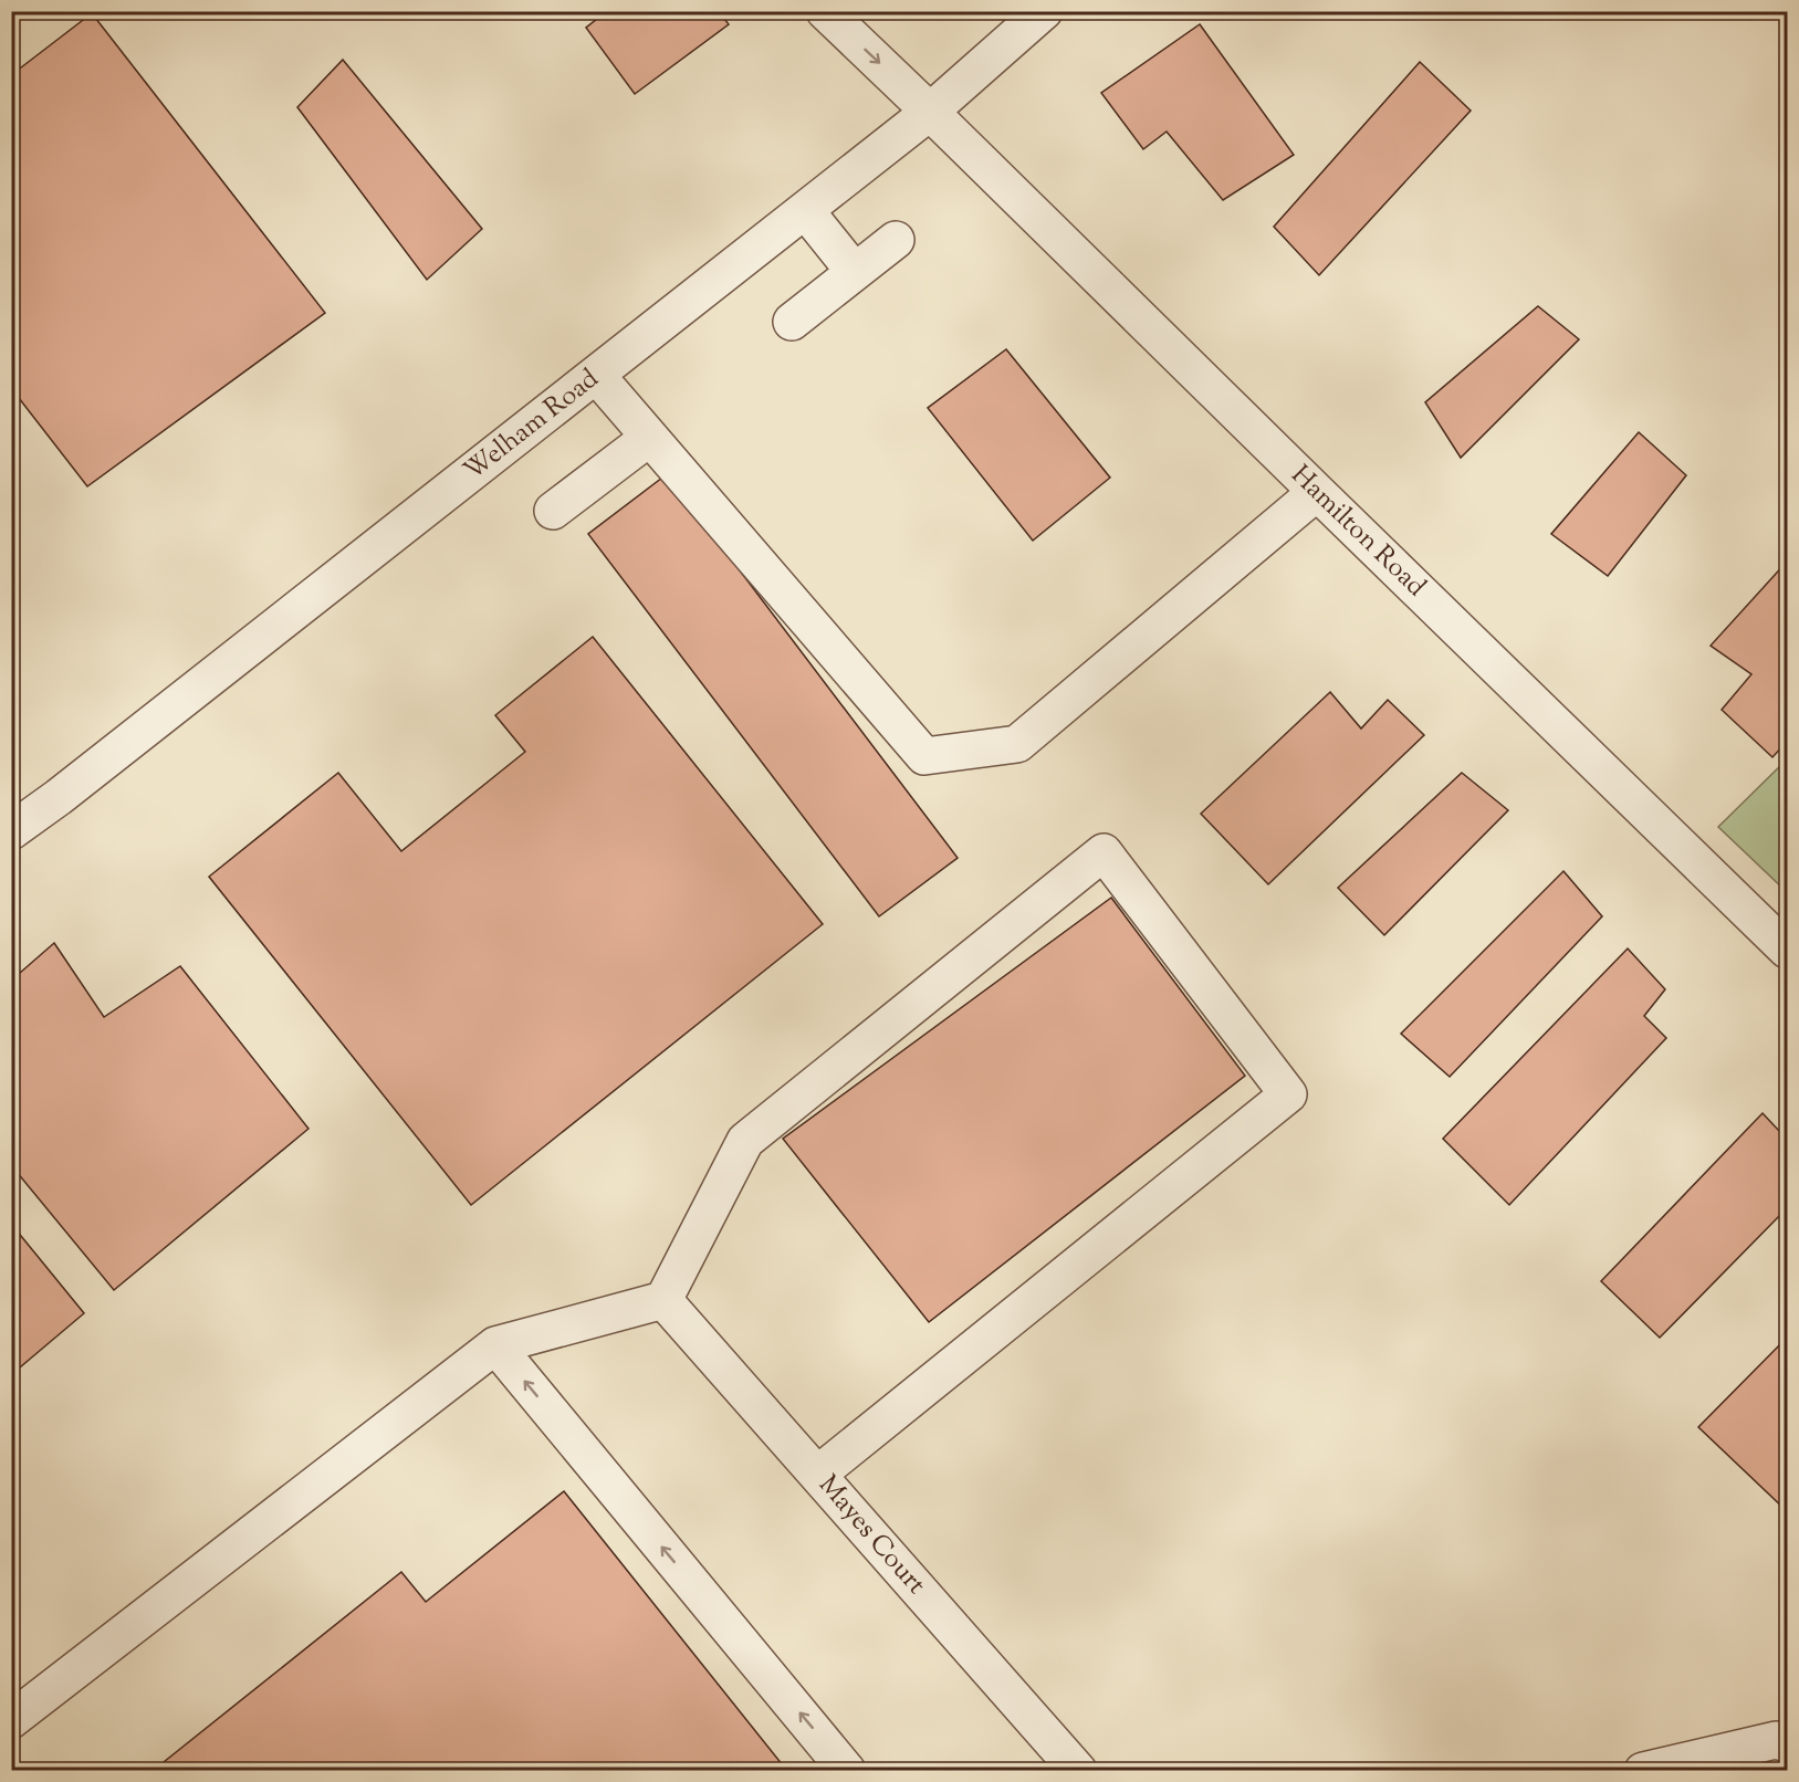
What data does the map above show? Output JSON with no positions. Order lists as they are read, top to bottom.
{
  "streets": {
    "street": ["Welham Road", "Hamilton Road", "Mayes Court"]
  },
  "crossings": [
    ["Welham Road", "Hamilton Road"]
  ]
}
